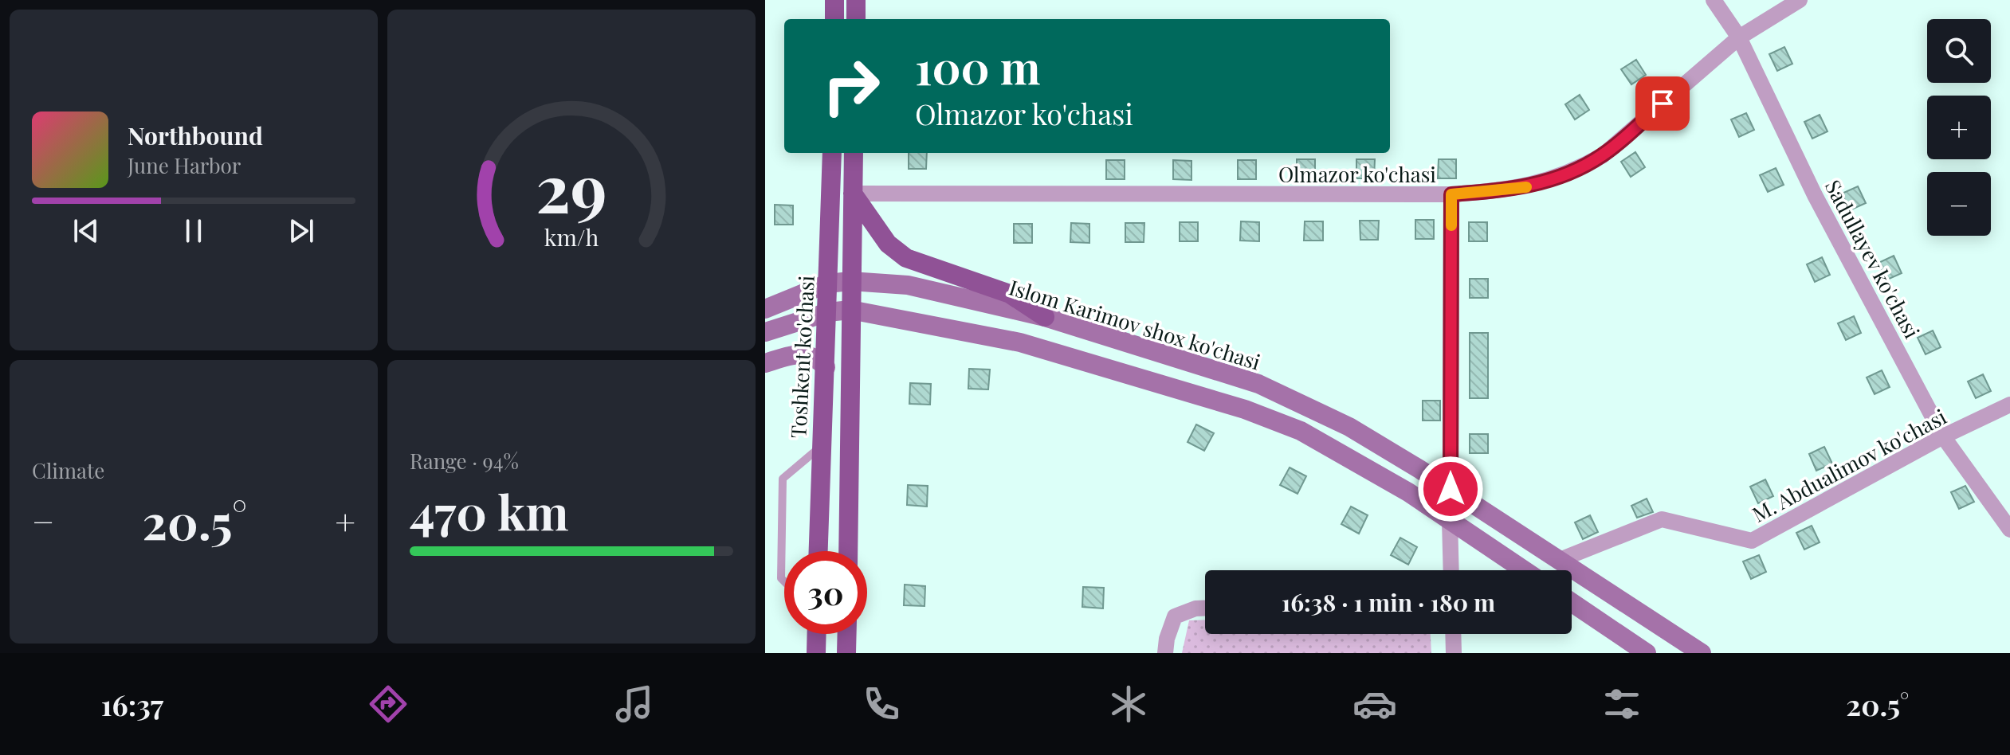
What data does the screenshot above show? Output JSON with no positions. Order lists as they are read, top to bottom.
{
  "streets": {
    "main road": ["Islom Karimov shox ko'chasi", "Toshkent ko'chasi"],
    "street": ["Olmazor ko'chasi", "Sadullayev ko'chasi", "M. Abdualimov ko'chasi"]
  },
  "crossings": [
    ["Olmazor ko'chasi", "Sadullayev ko'chasi"],
    ["Sadullayev ko'chasi", "M. Abdualimov ko'chasi"],
    ["Islom Karimov shox ko'chasi", "Toshkent ko'chasi"],
    ["Islom Karimov shox ko'chasi", "M. Abdualimov ko'chasi"]
  ],
  "page": {
    "map_buttons": ["+", "−"],
    "turn": ["100 m", "Olmazor ko'chasi"],
    "song": ["Northbound", "June Harbor"],
    "tile": [
      "Climate",
      ["Range · 94%", "470 km"]
    ],
    "heat": ["−", "20.5°", "+"],
    "limit": "30",
    "trip": "16:38 · 1 min · 180 m",
    "tabs": ["16:37", "20.5°"],
    "gauge": ["29", "km/h"]
  }
}
